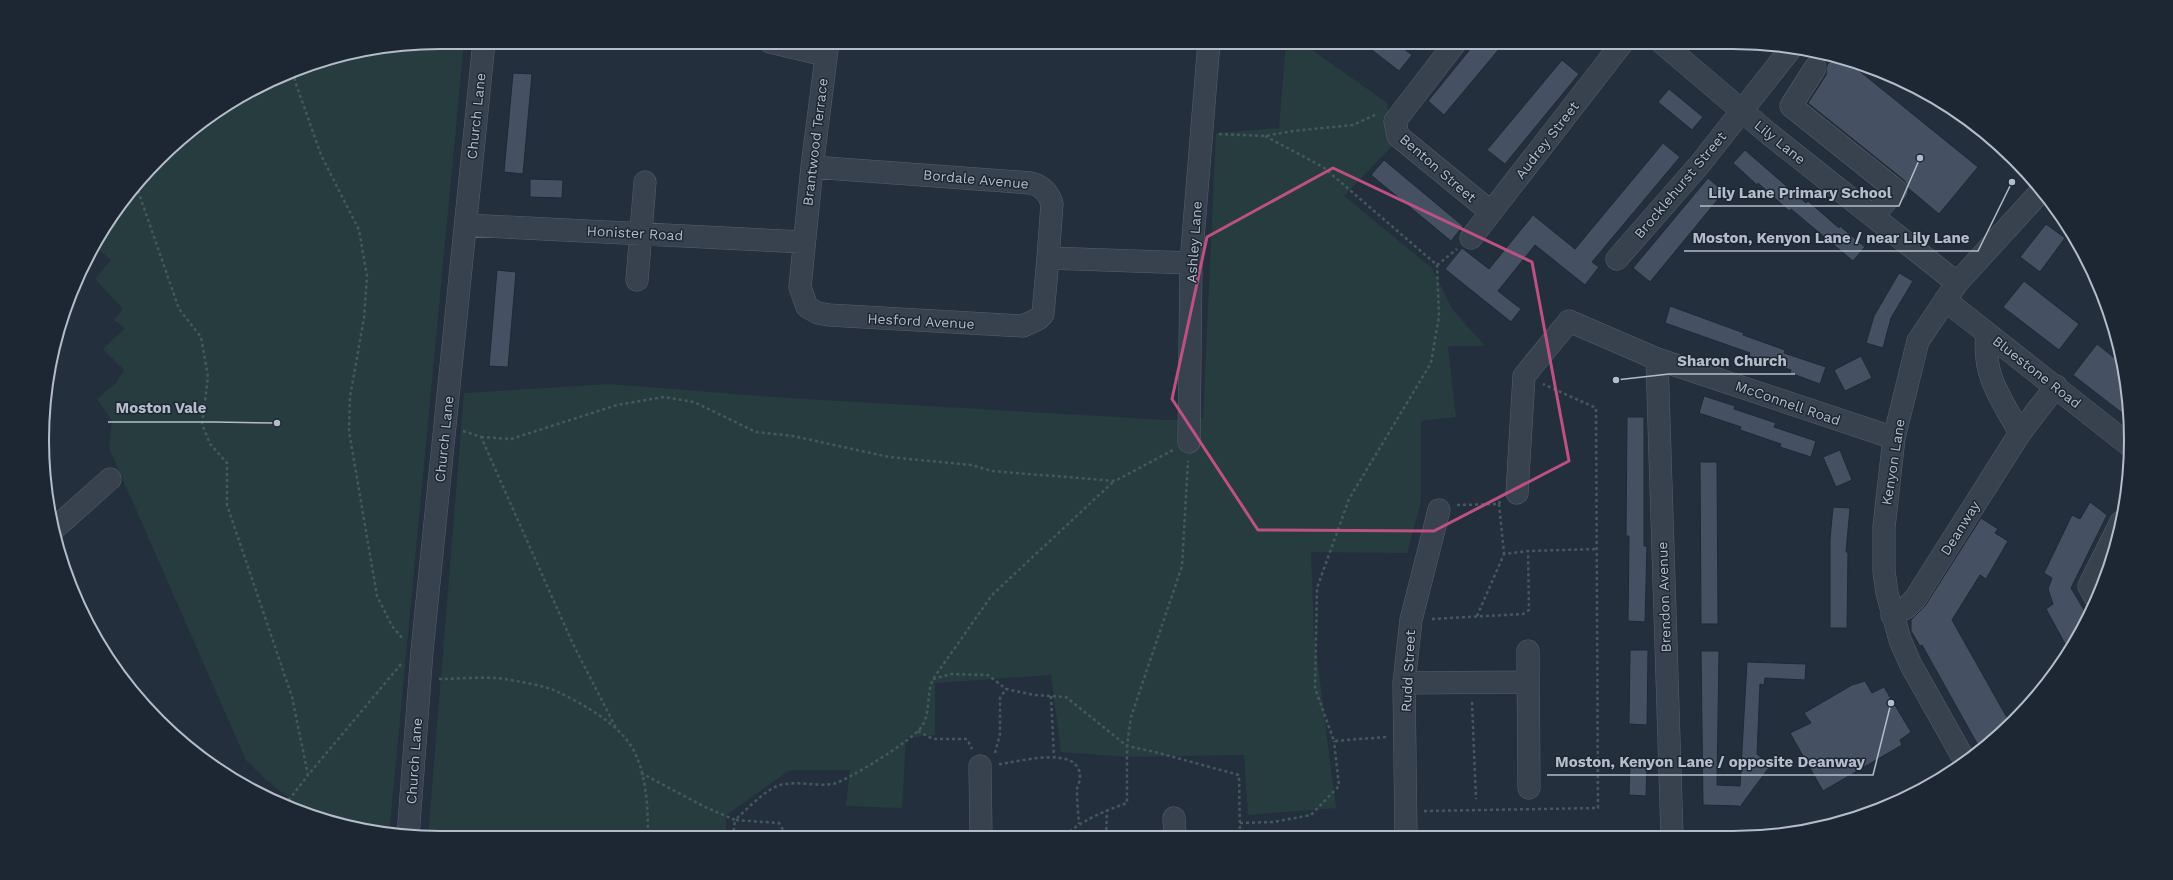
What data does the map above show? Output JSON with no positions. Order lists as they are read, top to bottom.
{
  "streets": {
    "street": [
      "Church Lane",
      "Audrey Street",
      "Brantwood Terrace",
      "Lily Lane",
      "Benton Street",
      "Bordale Avenue",
      "Brocklehurst Street",
      "Honister Road",
      "Ashley Lane",
      "Hesford Avenue",
      "Bluestone Road",
      "McConnell Road",
      "Kenyon Lane",
      "Deanway",
      "Brendon Avenue",
      "Rudd Street"
    ]
  },
  "crossings": [
    ["Church Lane", "Honister Road"],
    ["Audrey Street", "Benton Street"],
    ["Brantwood Terrace", "Bordale Avenue"],
    ["Brantwood Terrace", "Honister Road"],
    ["Brantwood Terrace", "Hesford Avenue"],
    ["Lily Lane", "Brocklehurst Street"],
    ["Lily Lane", "Bluestone Road"],
    ["Lily Lane", "Kenyon Lane"],
    ["Bordale Avenue", "Hesford Avenue"],
    ["Honister Road", "Hesford Avenue"],
    ["Bluestone Road", "Kenyon Lane"],
    ["Bluestone Road", "Deanway"],
    ["McConnell Road", "Kenyon Lane"],
    ["McConnell Road", "Brendon Avenue"],
    ["Kenyon Lane", "Deanway"]
  ],
  "places": [
    "Lily Lane Primary School",
    "Moston, Kenyon Lane / near Lily Lane",
    "Sharon Church",
    "Moston Vale",
    "Moston, Kenyon Lane / opposite Deanway"
  ]
}
